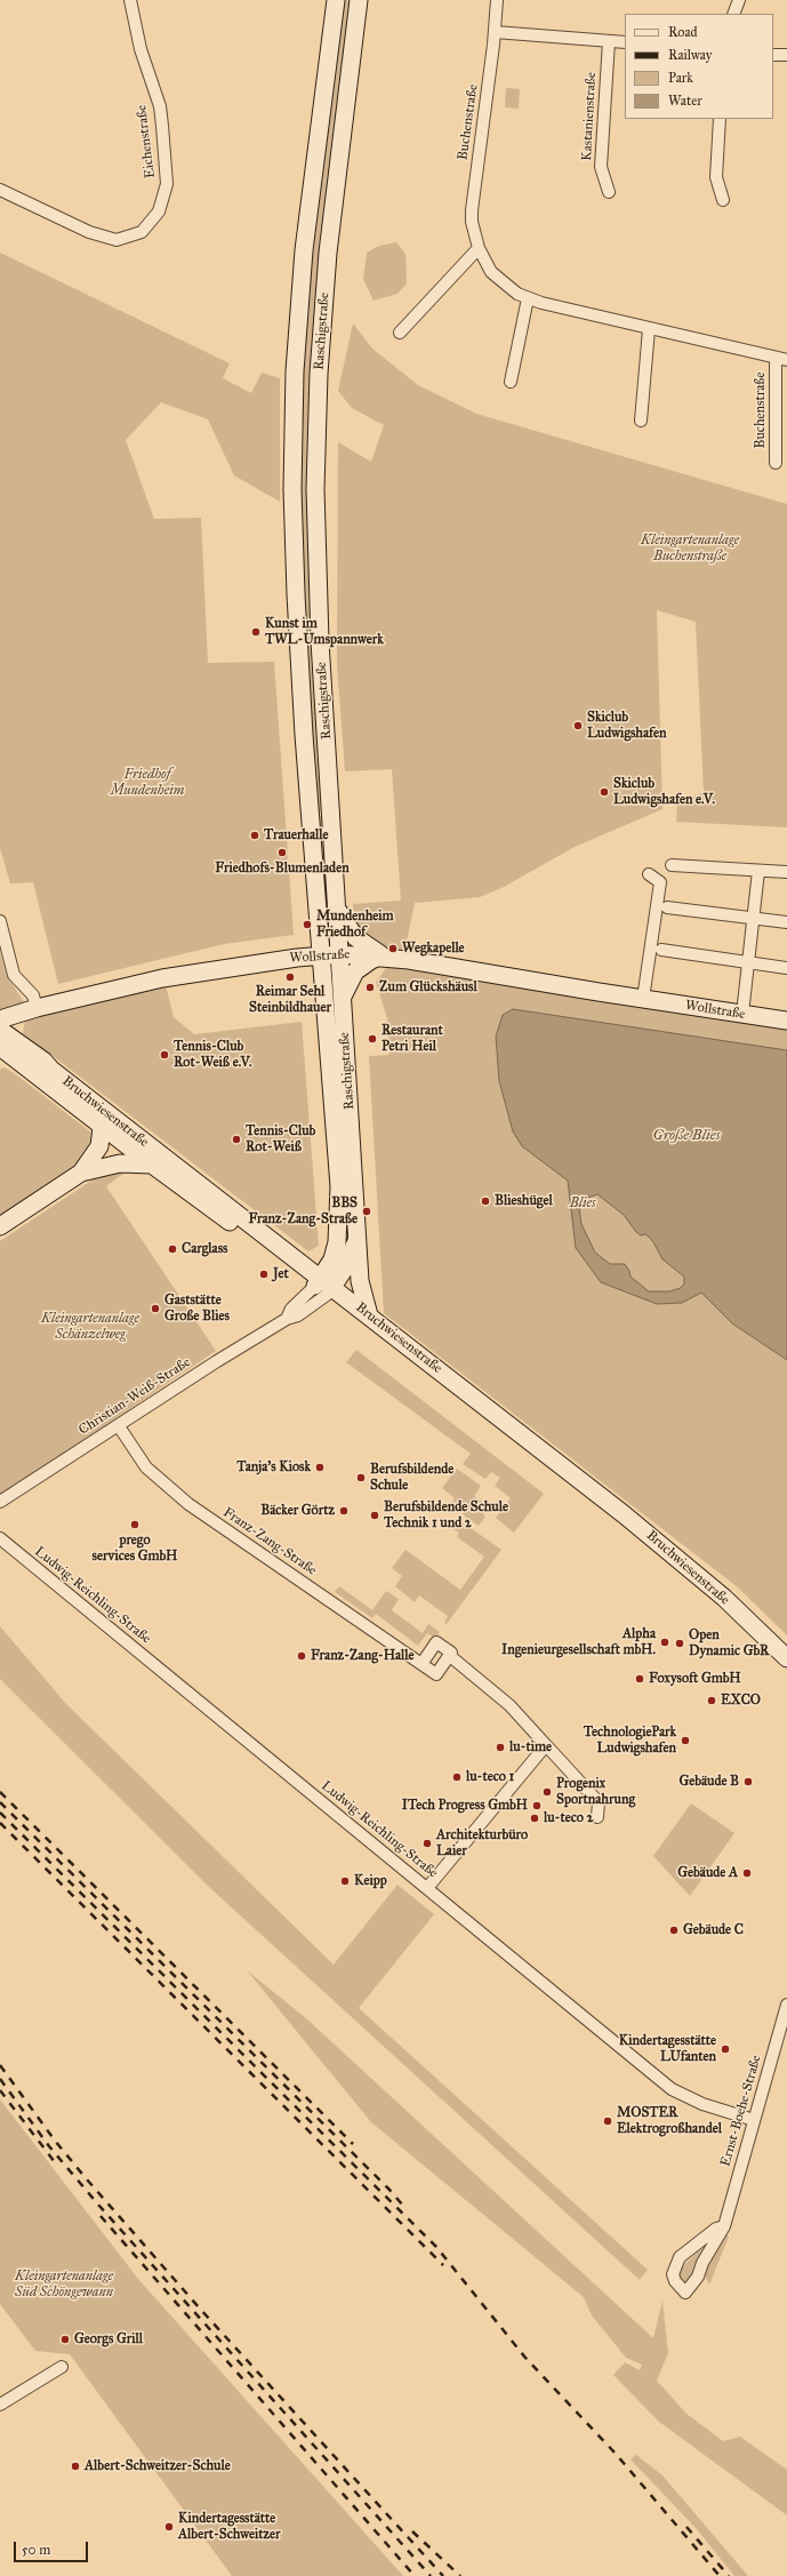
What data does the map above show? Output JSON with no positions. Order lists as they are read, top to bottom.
{
  "streets": {
    "street": [
      "Kastanienstraße",
      "Buchenstraße",
      "Eichenstraße",
      "Raschigstraße",
      "Wollstraße",
      "Bruchwiesenstraße",
      "Christian-Weiß-Straße",
      "Franz-Zang-Straße",
      "Ludwig-Reichling-Straße",
      "Ernst-Boehe-Straße"
    ]
  },
  "crossings": [
    ["Raschigstraße", "Wollstraße"],
    ["Raschigstraße", "Bruchwiesenstraße"],
    ["Raschigstraße", "Christian-Weiß-Straße"],
    ["Bruchwiesenstraße", "Christian-Weiß-Straße"],
    ["Christian-Weiß-Straße", "Franz-Zang-Straße"],
    ["Ludwig-Reichling-Straße", "Ernst-Boehe-Straße"]
  ],
  "water": ["Große Blies"],
  "parks": [
    "Kleingartenanlage Buchenstraße",
    "Friedhof Mundenheim",
    "Blies",
    "Kleingartenanlage Schänzelweg",
    "Kleingartenanlage Süd Schöngewann"
  ],
  "places": [
    "Kunst im TWL-Umspannwerk",
    "Skiclub Ludwigshafen",
    "Skiclub Ludwigshafen e.V.",
    "Trauerhalle",
    "Friedhofs-Blumenladen",
    "Mundenheim Friedhof",
    "Wegkapelle",
    "Reimar Sehl Steinbildhauer",
    "Zum Glückshäusl",
    "Restaurant Petri Heil",
    "Tennis-Club Rot-Weiß e.V.",
    "Tennis-Club Rot-Weiß",
    "Blieshügel",
    "BBS Franz-Zang-Straße",
    "Carglass",
    "Jet",
    "Gaststätte Große Blies",
    "Tanja's Kiosk",
    "Berufsbildende Schule",
    "Bäcker Görtz",
    "Berufsbildende Schule Technik 1 und 2",
    "prego services GmbH",
    "Alpha Ingenieurgesellschaft mbH.",
    "Open Dynamic GbR",
    "Franz-Zang-Halle",
    "Foxysoft GmbH",
    "EXCO",
    "TechnologiePark Ludwigshafen",
    "lu-time",
    "lu-teco 1",
    "Gebäude B",
    "Progenix Sportnahrung",
    "ITech Progress GmbH",
    "lu-teco 2",
    "Architekturbüro Laier",
    "Gebäude A",
    "Keipp",
    "Gebäude C",
    "Kindertagesstätte LUfanten",
    "MOSTER Elektrogroßhandel",
    "Georgs Grill",
    "Albert-Schweitzer-Schule",
    "Kindertagesstätte Albert-Schweitzer"
  ],
  "legend": [
    "Road",
    "Railway",
    "Park",
    "Water"
  ],
  "scale_bar": "50 m"
}
